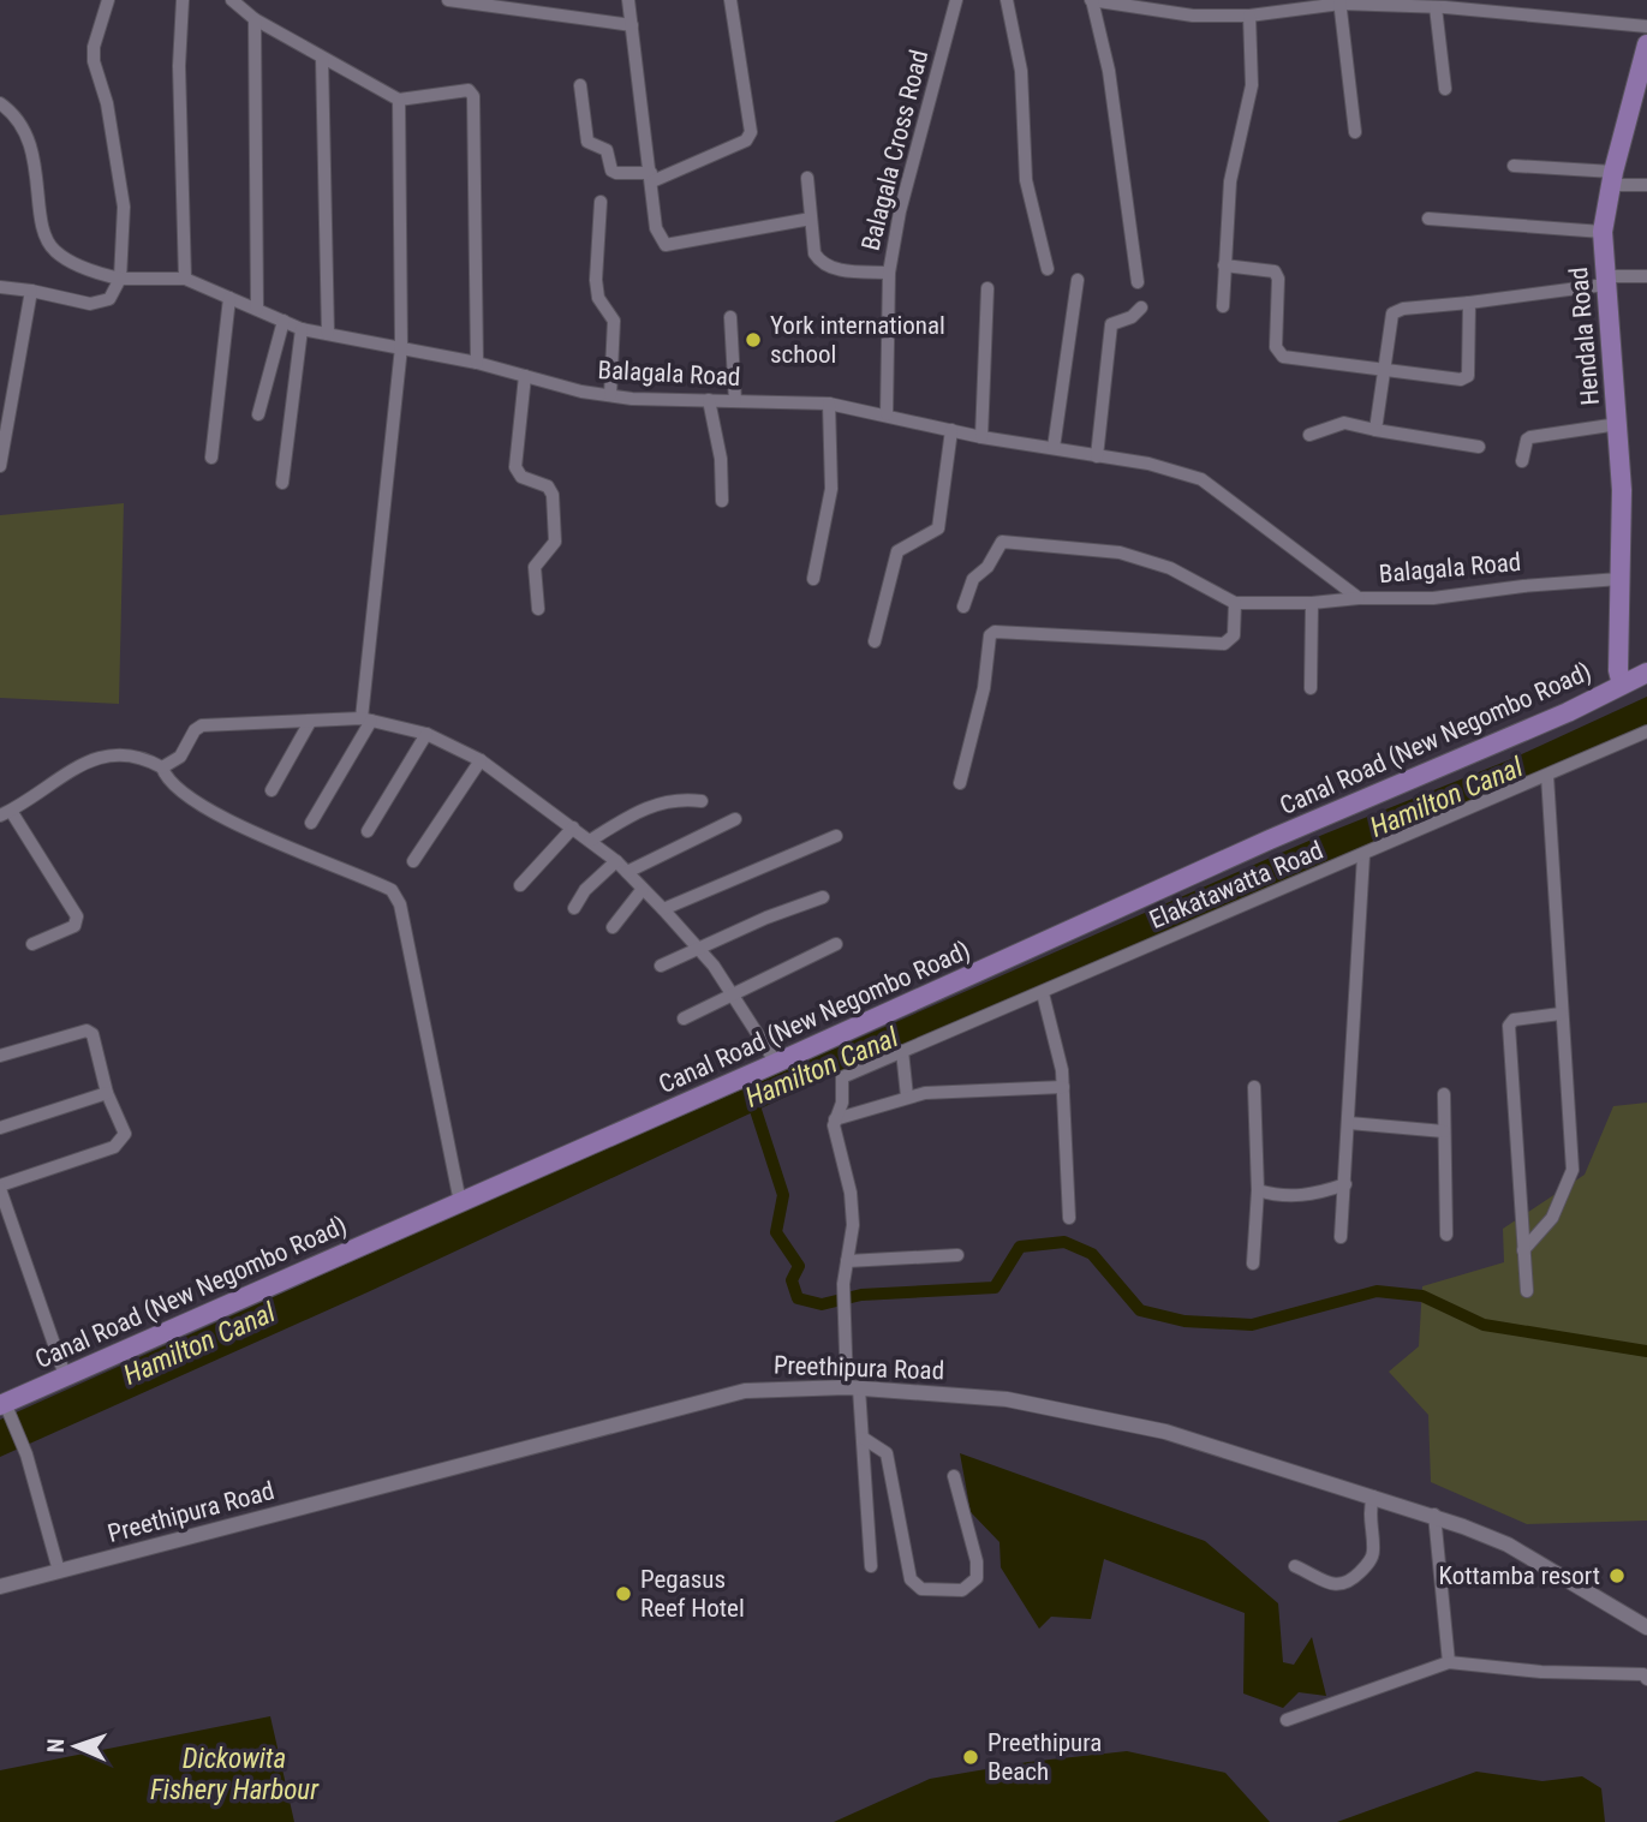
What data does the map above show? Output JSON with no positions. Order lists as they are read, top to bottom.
{
  "streets": {
    "main road": ["Hendala Road", "Canal Road (New Negombo Road)"],
    "street": [
      "Balagala Cross Road",
      "Balagala Road",
      "Elakatawatta Road",
      "Preethipura Road"
    ]
  },
  "crossings": [
    ["Balagala Cross Road", "Balagala Road"],
    ["Hendala Road", "Balagala Road"],
    ["Hendala Road", "Canal Road (New Negombo Road)"]
  ],
  "water": ["Hamilton Canal", "Dickowita Fishery Harbour"],
  "places": [
    "York international school",
    "Kottamba resort",
    "Pegasus Reef Hotel",
    "Preethipura Beach"
  ],
  "north": "left"
}
